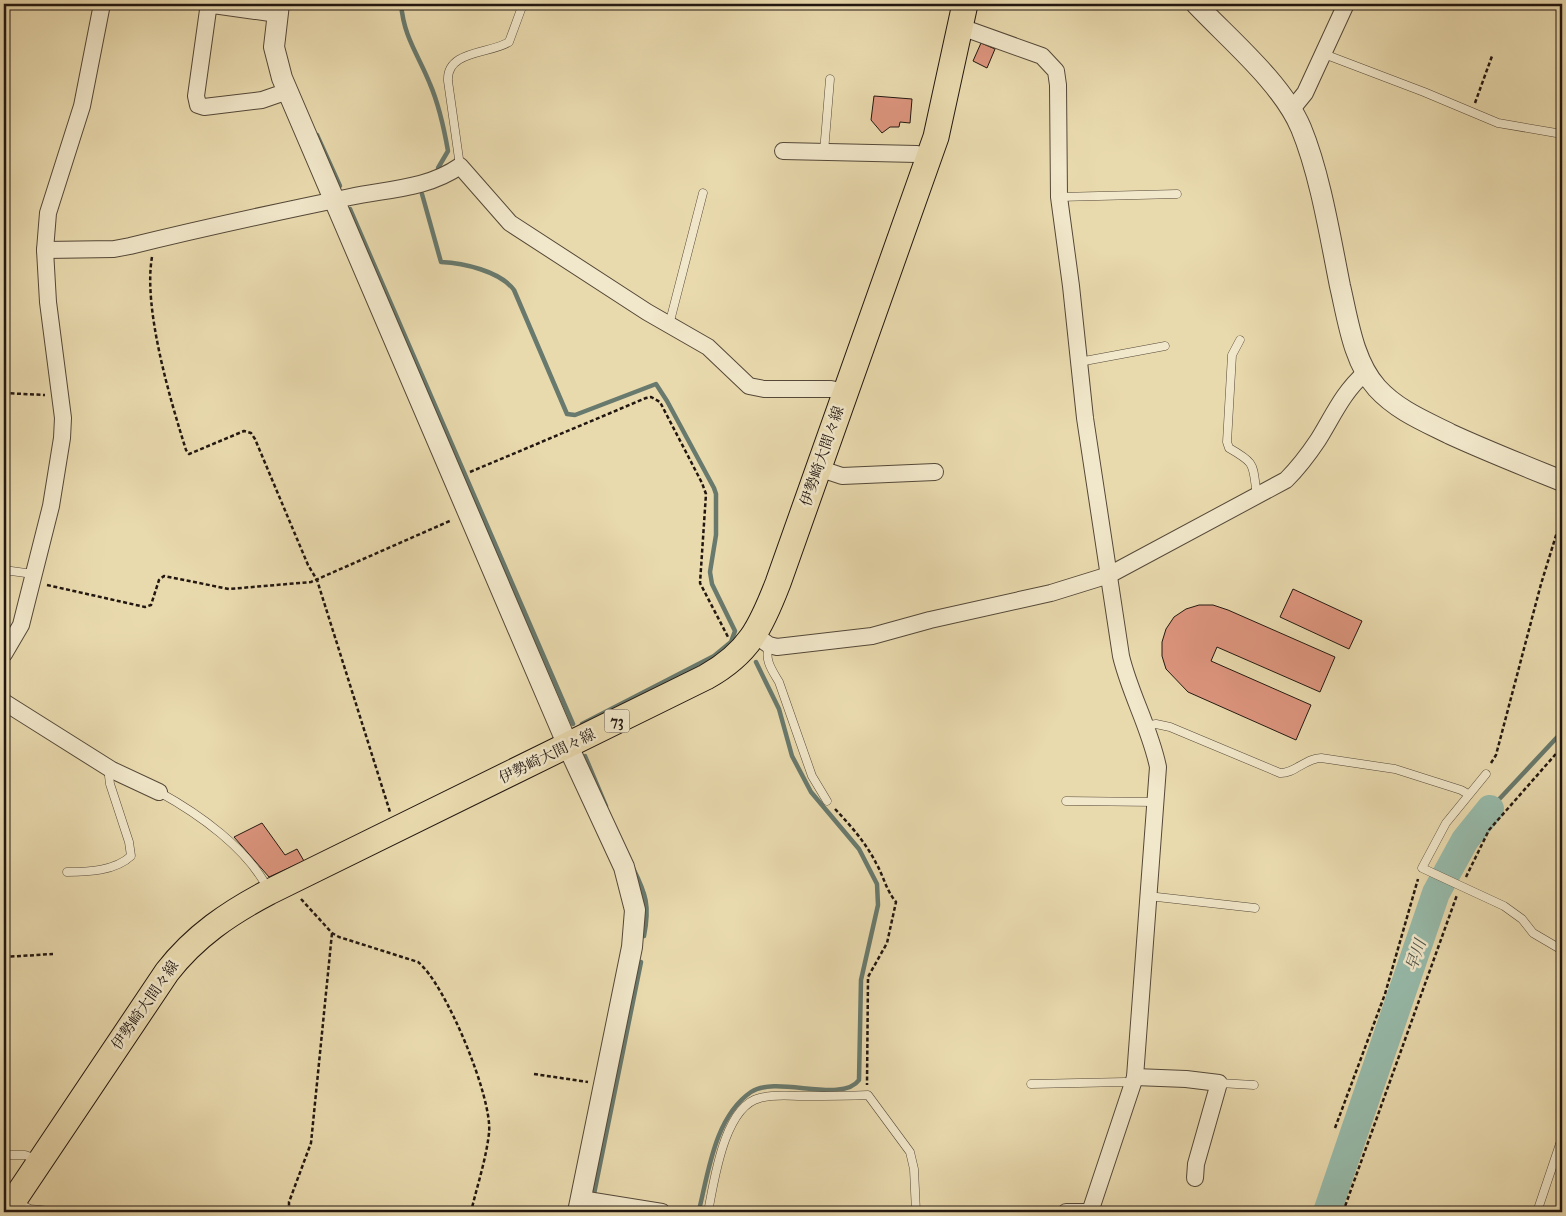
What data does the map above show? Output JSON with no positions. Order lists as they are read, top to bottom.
{
  "streets": {
    "main road": ["伊勢崎大間々線", "73"]
  },
  "water": ["早川"]
}
